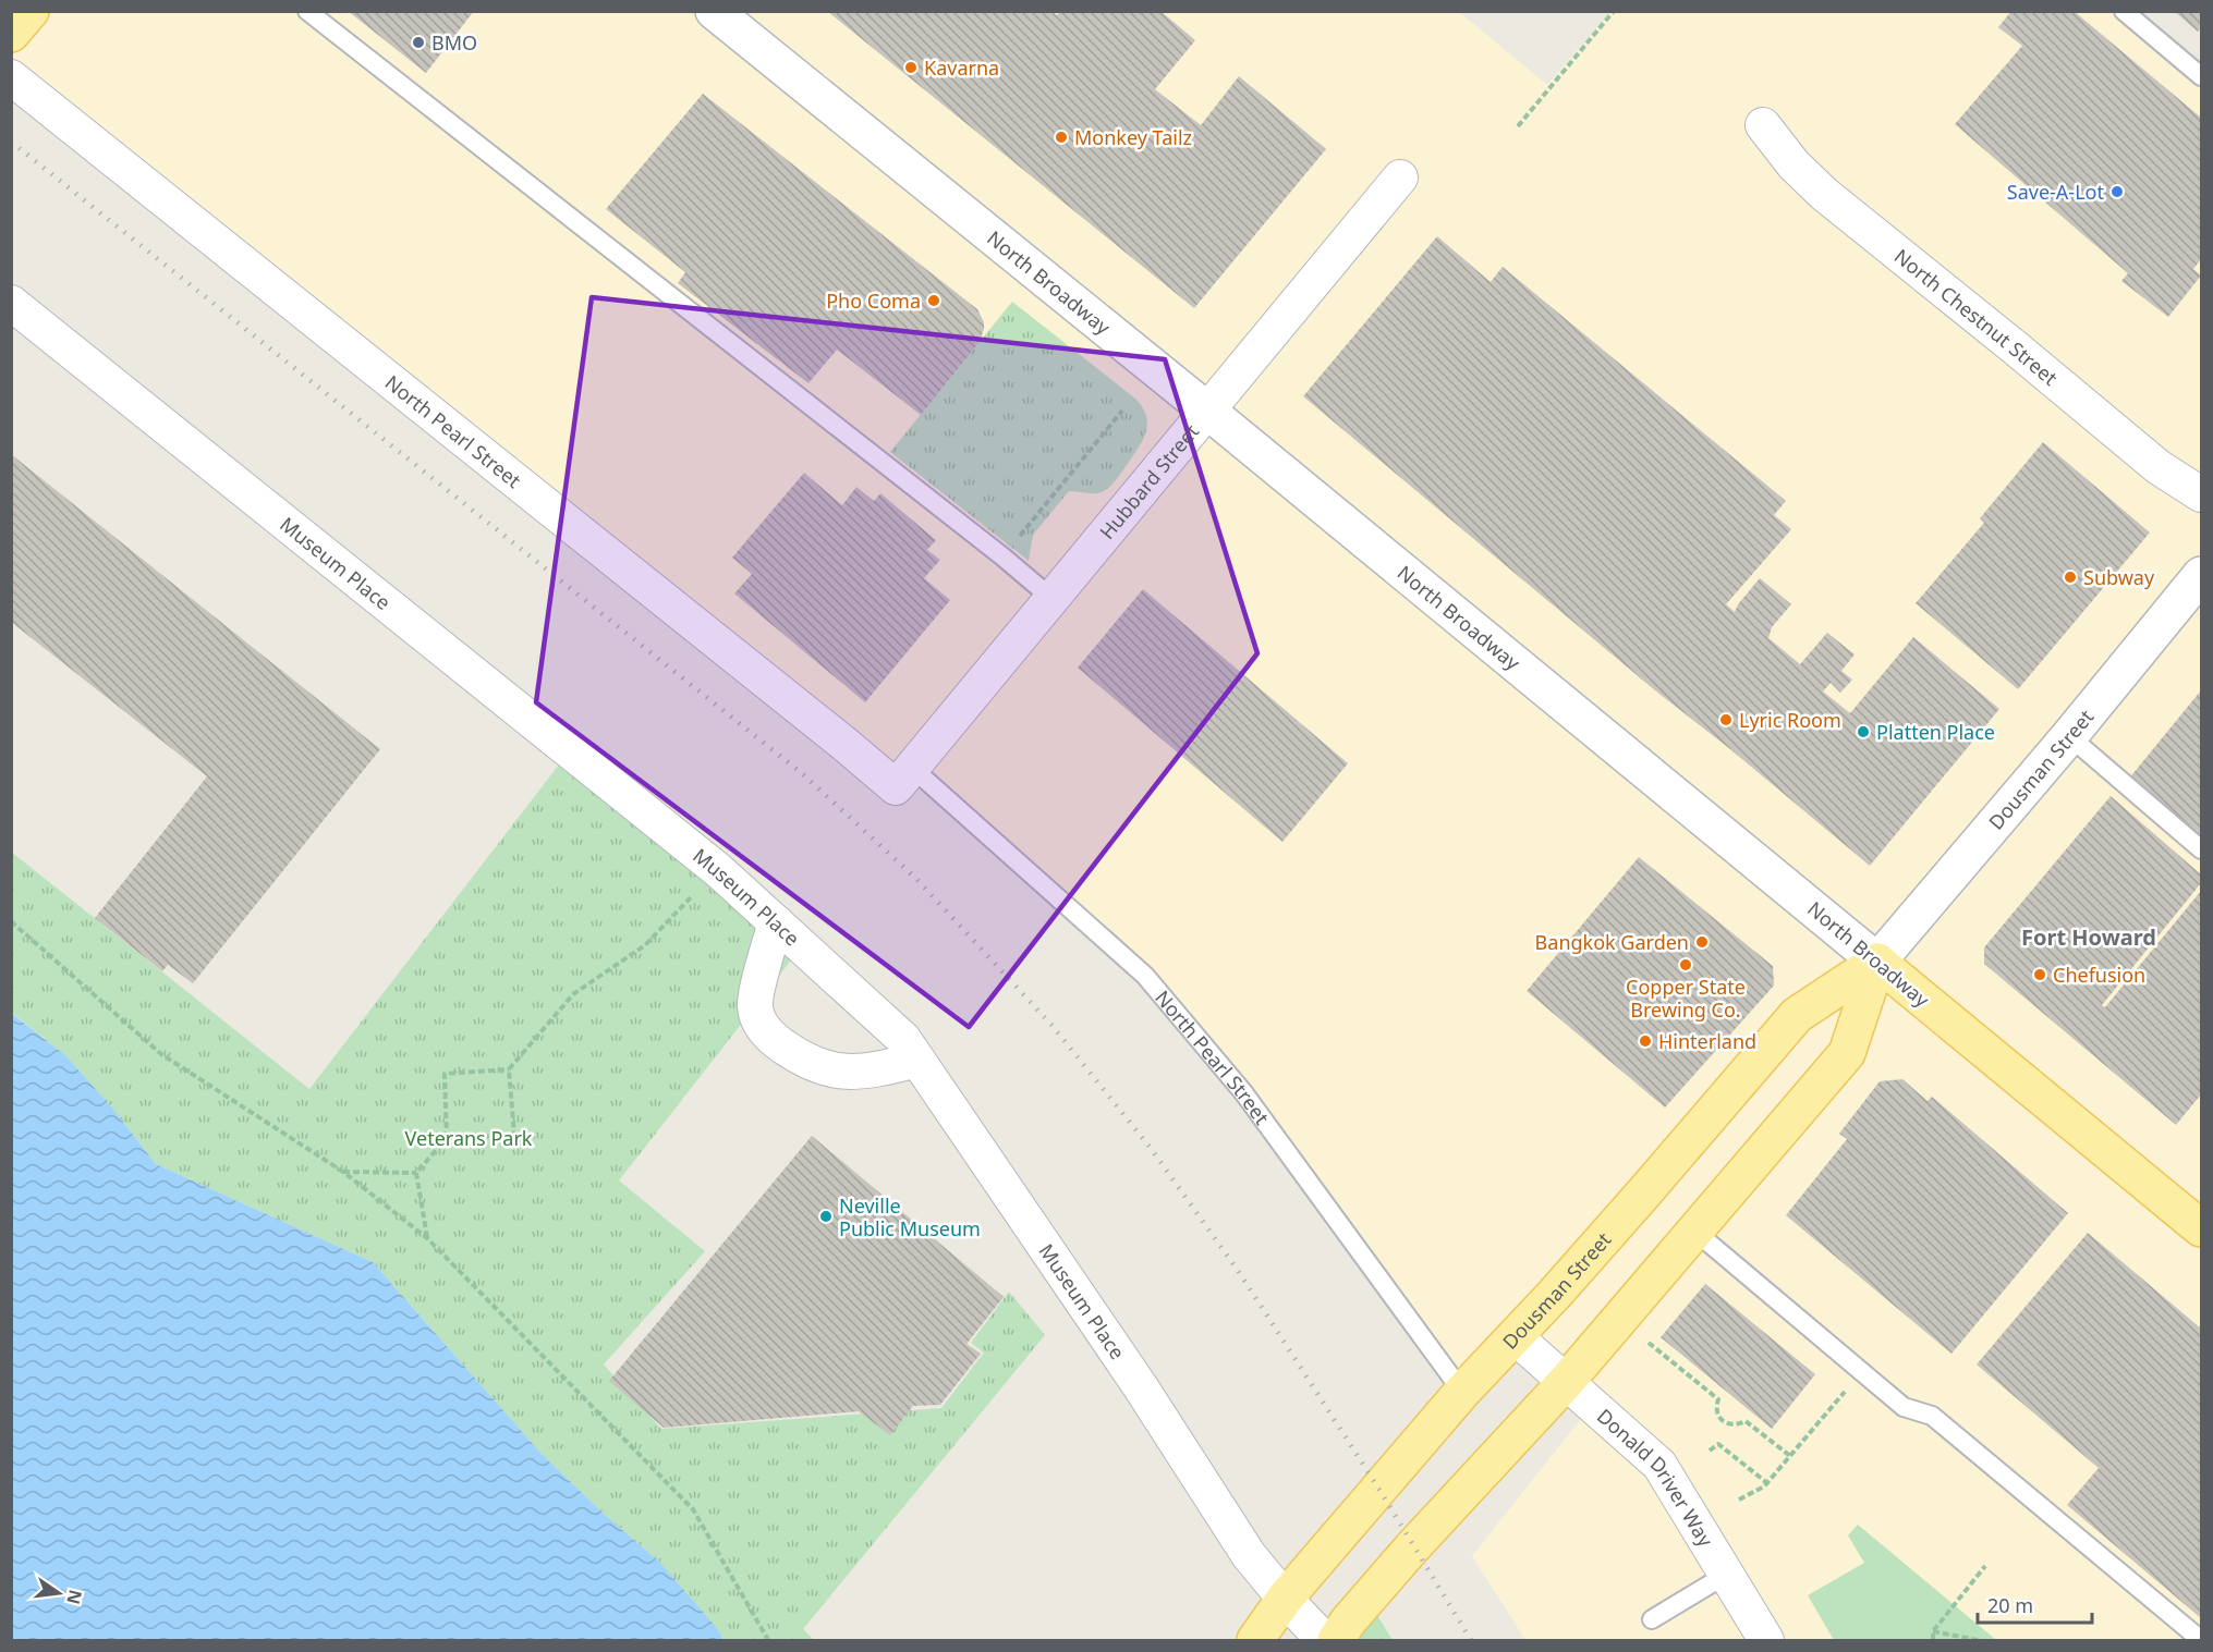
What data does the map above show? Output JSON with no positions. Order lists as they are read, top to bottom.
{
  "streets": {
    "main road": ["North Broadway", "Dousman Street"],
    "street": [
      "North Chestnut Street",
      "North Pearl Street",
      "Hubbard Street",
      "Museum Place",
      "Donald Driver Way"
    ]
  },
  "crossings": [
    ["North Broadway", "Hubbard Street"],
    ["North Broadway", "Dousman Street"],
    ["North Pearl Street", "Hubbard Street"],
    ["North Pearl Street", "Dousman Street"],
    ["Museum Place", "Dousman Street"],
    ["Dousman Street", "Donald Driver Way"]
  ],
  "districts": ["Fort Howard"],
  "parks": ["Veterans Park"],
  "places": [
    "BMO",
    "Kavarna",
    "Monkey Tailz",
    "Save-A-Lot",
    "Pho Coma",
    "Subway",
    "Lyric Room",
    "Platten Place",
    "Bangkok Garden",
    "Copper State Brewing Co.",
    "Chefusion",
    "Hinterland",
    "Neville Public Museum"
  ],
  "scale_bar": "20 m",
  "north": "right"
}
